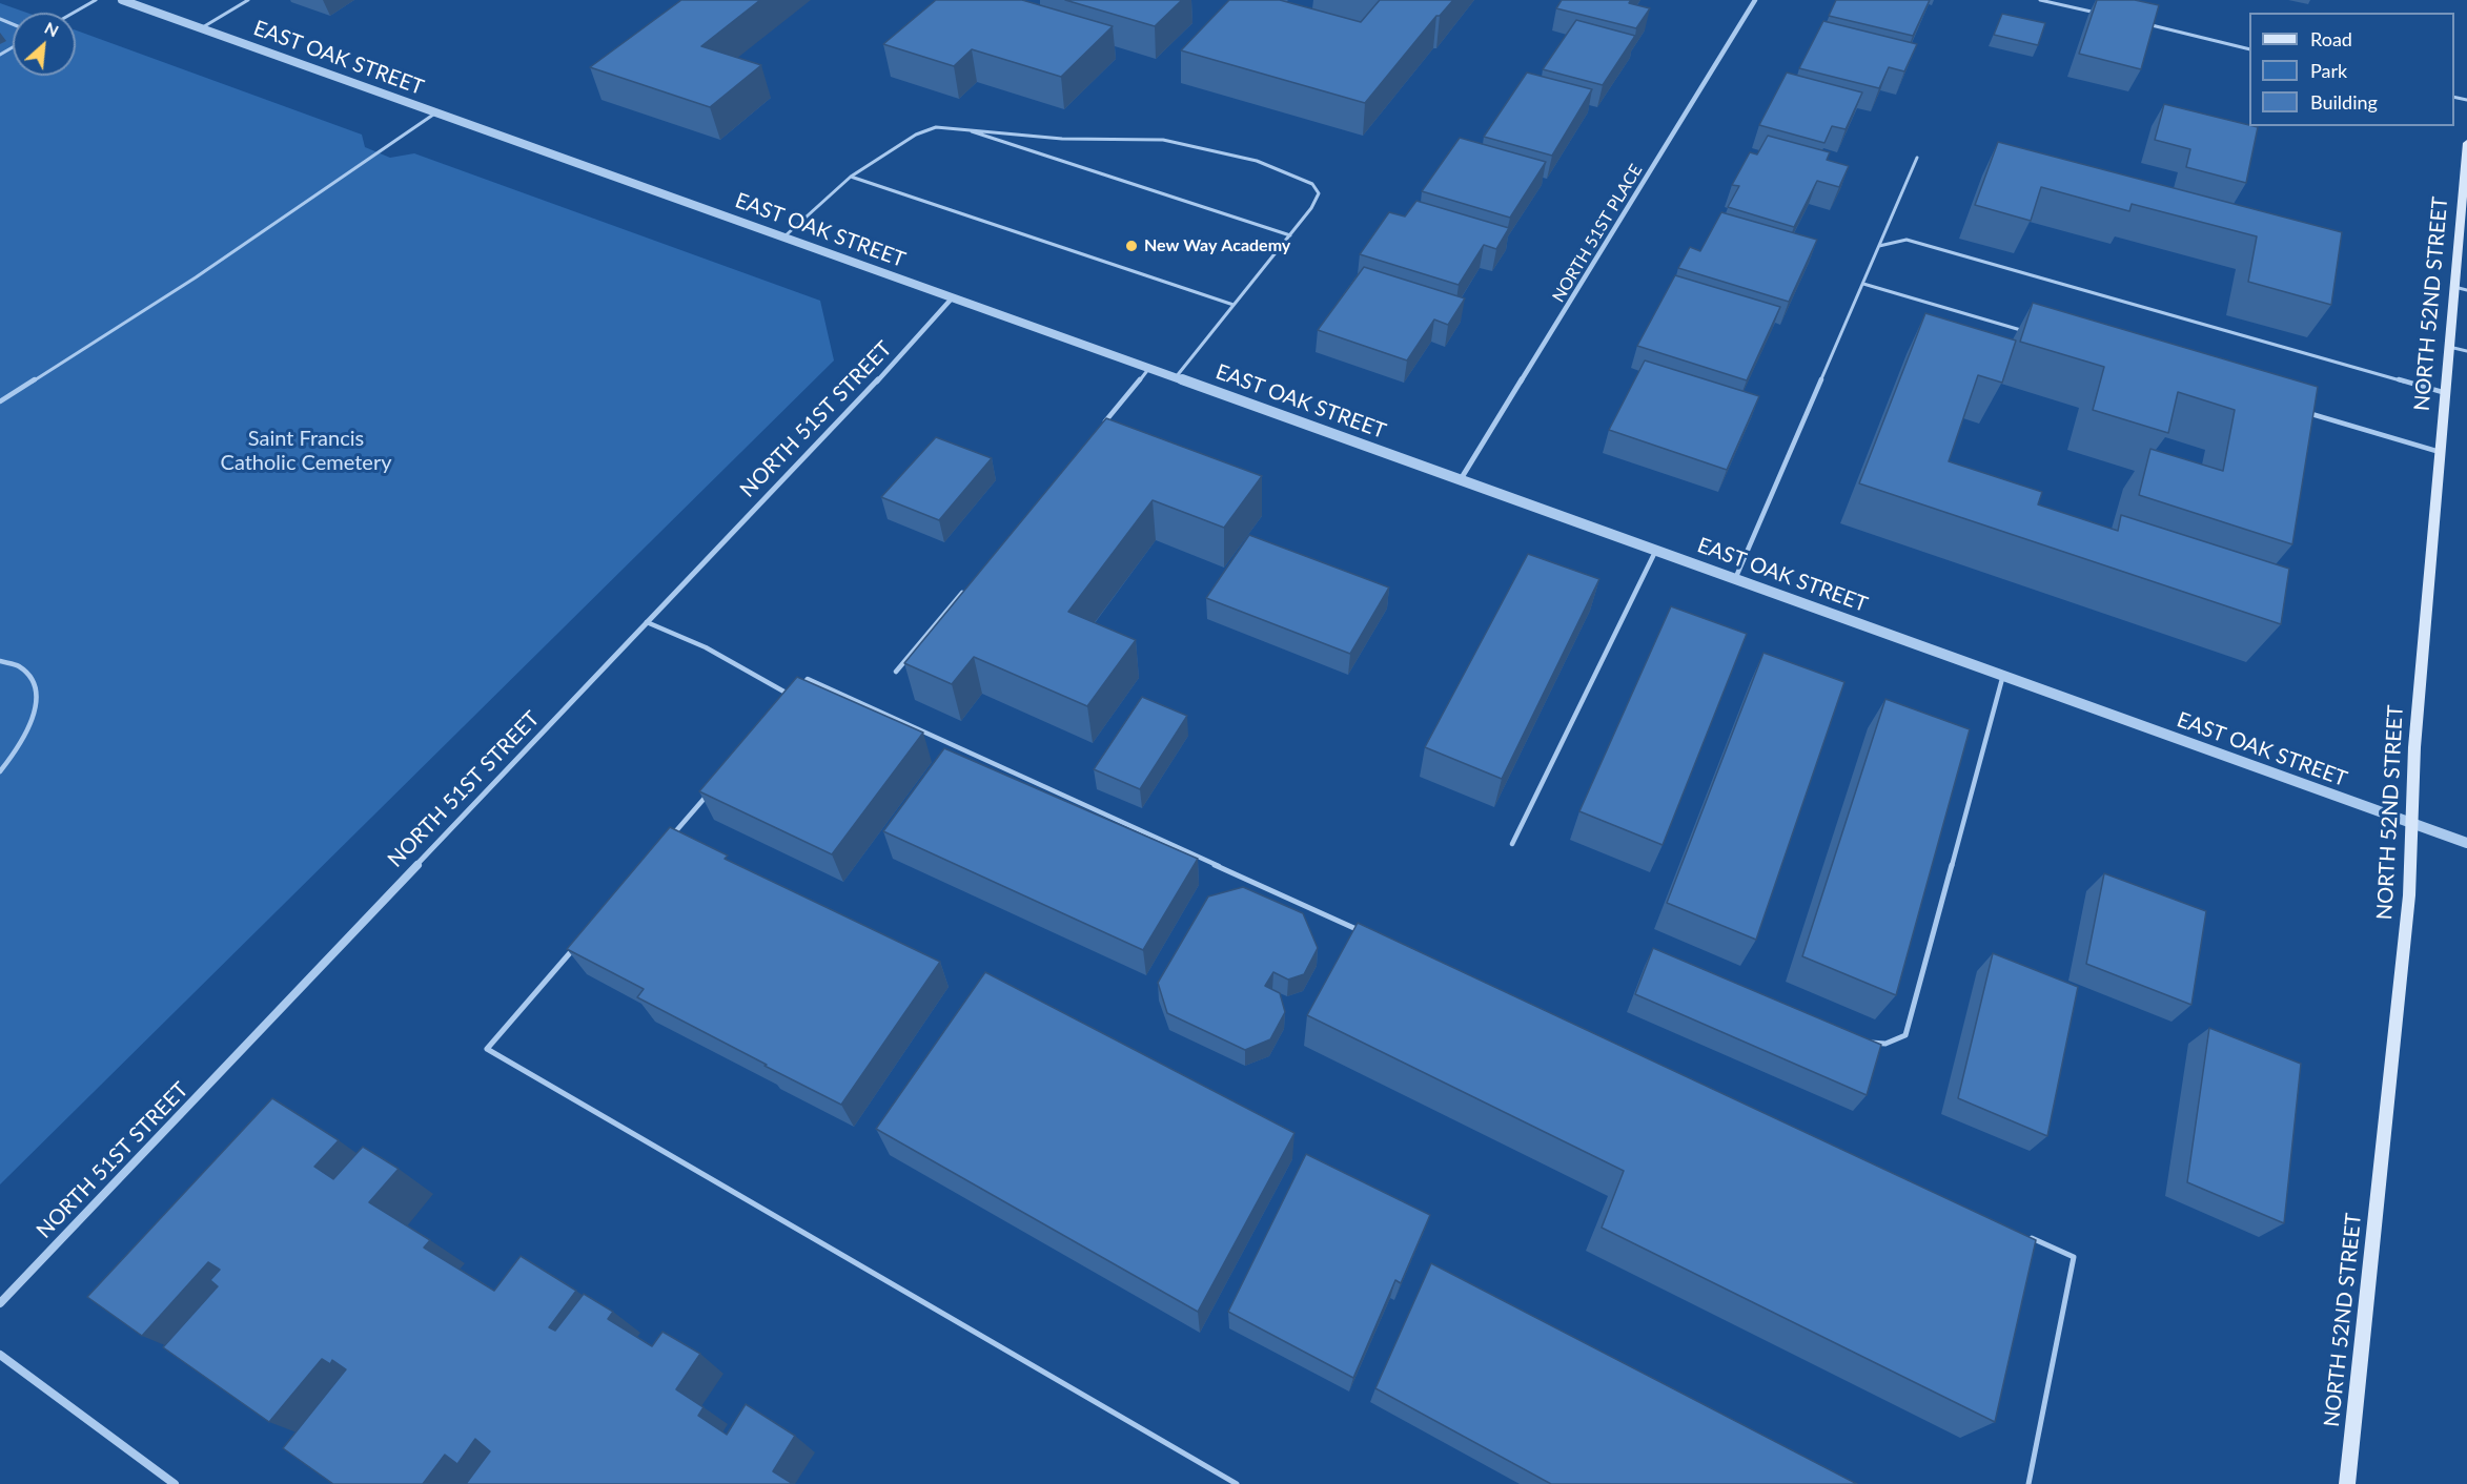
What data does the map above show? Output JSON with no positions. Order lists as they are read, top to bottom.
{
  "streets": {
    "main road": ["NORTH 52ND STREET"],
    "street": ["EAST OAK STREET", "NORTH 51ST PLACE", "NORTH 51ST STREET"]
  },
  "crossings": [
    ["EAST OAK STREET", "NORTH 51ST PLACE"],
    ["EAST OAK STREET", "NORTH 52ND STREET"],
    ["EAST OAK STREET", "NORTH 51ST STREET"]
  ],
  "parks": ["Saint Francis Catholic Cemetery"],
  "places": ["New Way Academy"],
  "legend": ["Road", "Park", "Building"],
  "north": "top right"
}
